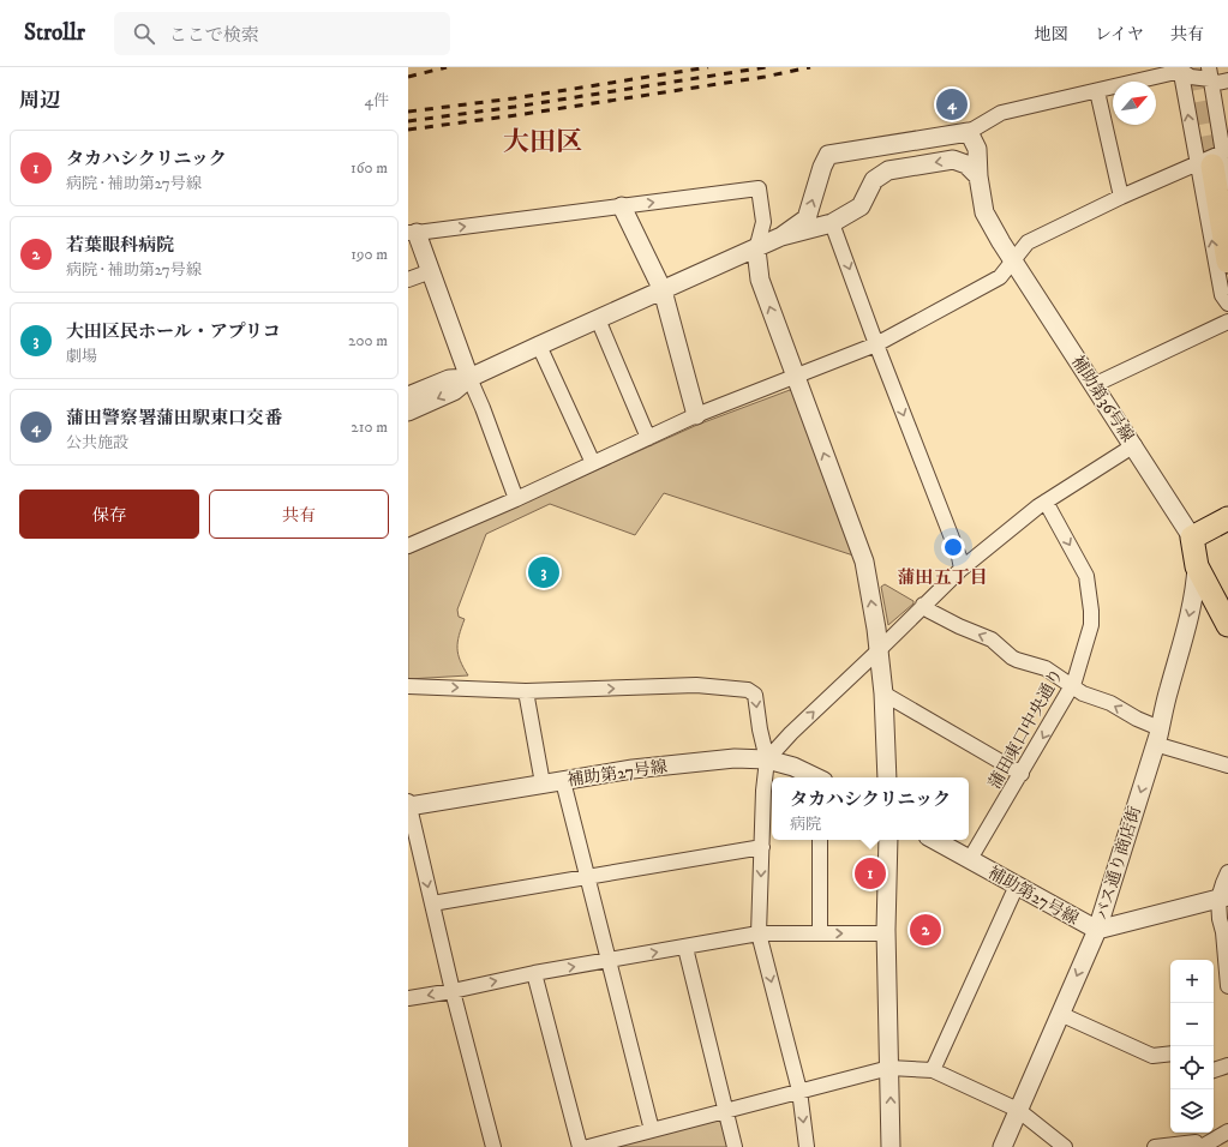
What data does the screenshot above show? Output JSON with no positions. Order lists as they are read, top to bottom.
{
  "streets": {
    "street": [
      "補助第36号線",
      "蒲田東口中央通り",
      "補助第27号線",
      "バス通り商店街"
    ]
  },
  "crossings": [
    ["蒲田東口中央通り", "補助第27号線"],
    ["補助第27号線", "バス通り商店街"]
  ],
  "one_way": ["蒲田東口中央通り"],
  "districts": ["大田区", "蒲田五丁目"],
  "north": "top right",
  "page": {
    "header": "Strollr",
    "search": "ここで検索",
    "nav": ["地図", "レイヤ", "共有"],
    "heading": ["周辺", "4件"],
    "pins": [
      "4",
      "3",
      "1",
      "2"
    ],
    "list": [
      {
        "mark": "1",
        "name": "タカハシクリニック",
        "note": "病院 · 補助第27号線",
        "value": "160 m"
      },
      {
        "mark": "2",
        "name": "若葉眼科病院",
        "note": "病院 · 補助第27号線",
        "value": "190 m"
      },
      {
        "mark": "3",
        "name": "大田区民ホール・アプリコ",
        "note": "劇場",
        "value": "200 m"
      },
      {
        "mark": "4",
        "name": "蒲田警察署蒲田駅東口交番",
        "note": "公共施設",
        "value": "210 m"
      }
    ],
    "buttons": ["保存", "共有"],
    "popup": ["タカハシクリニック", "病院"],
    "map_buttons": ["+", "−"]
  }
}
